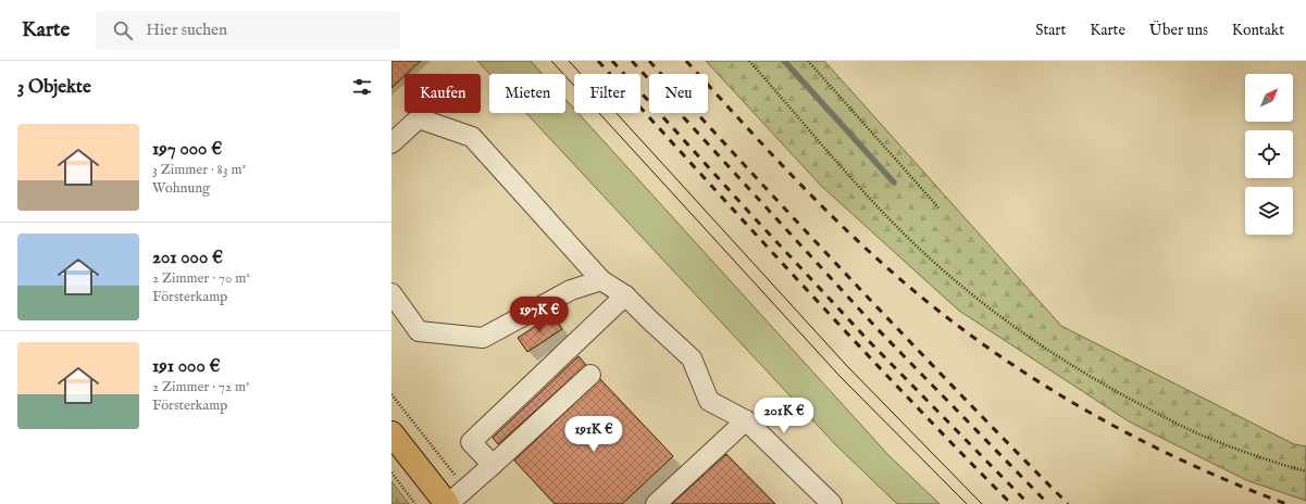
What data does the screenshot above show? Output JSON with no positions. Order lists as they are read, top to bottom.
{
  "north": "top right",
  "page": {
    "header": "Karte",
    "search": "Hier suchen",
    "nav": [
      "Start",
      "Karte",
      "Über uns",
      "Kontakt"
    ],
    "heading": "3 Objekte",
    "chip": [
      "Kaufen",
      "Mieten",
      "Filter",
      "Neu"
    ],
    "list": [
      {
        "name": "197 000 €",
        "note": "3 Zimmer · 83 m² · Wohnung"
      },
      {
        "name": "201 000 €",
        "note": "2 Zimmer · 70 m² · Försterkamp"
      },
      {
        "name": "191 000 €",
        "note": "2 Zimmer · 72 m² · Försterkamp"
      }
    ],
    "price": ["197K €", "201K €", "191K €"]
  }
}
